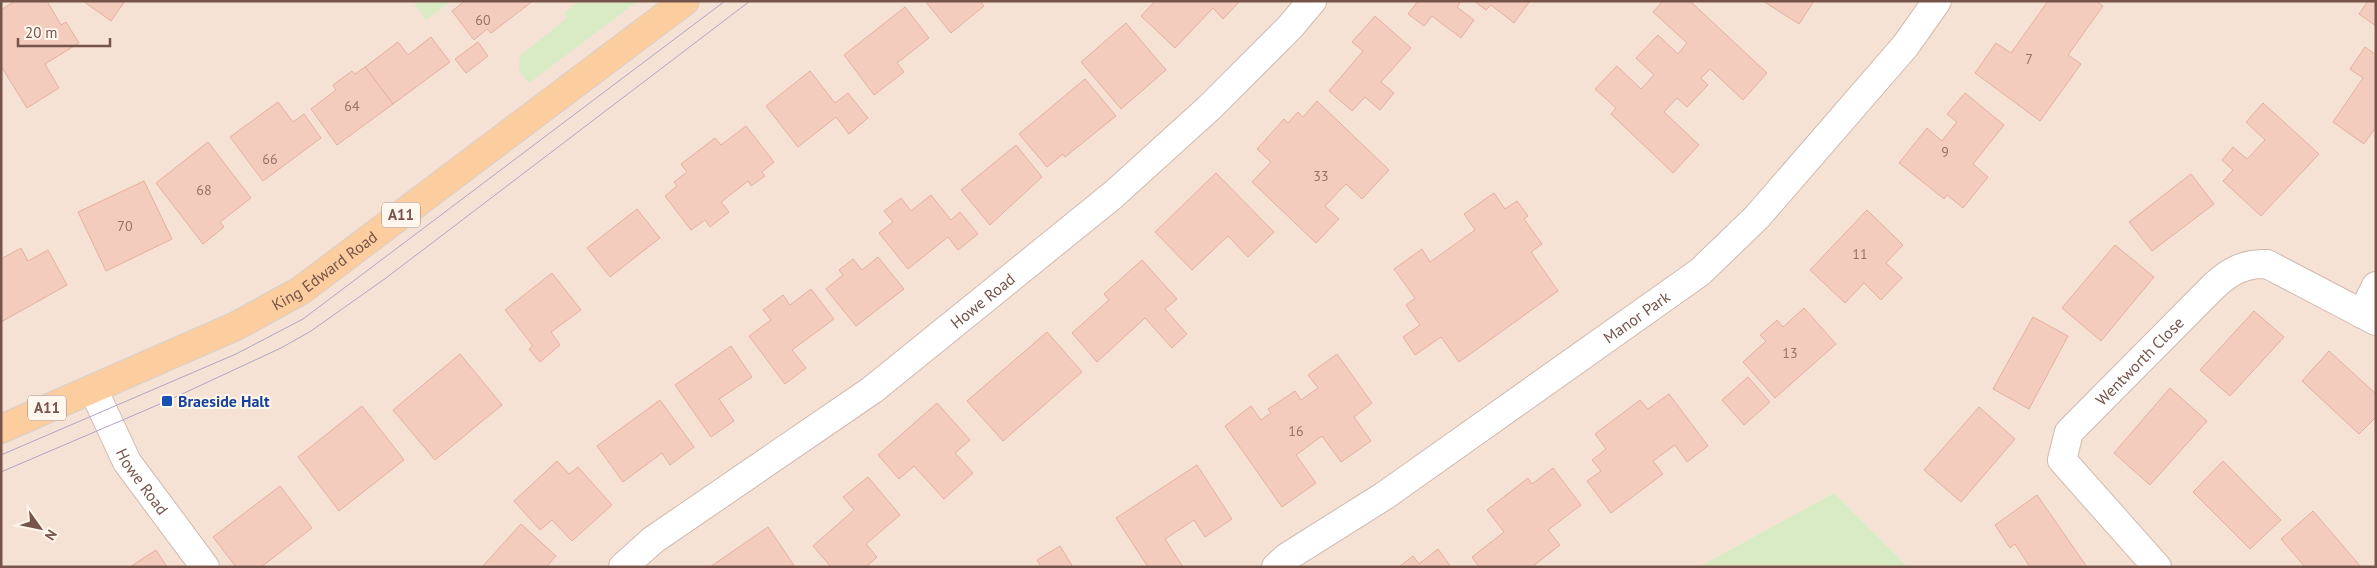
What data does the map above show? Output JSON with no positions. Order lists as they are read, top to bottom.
{
  "streets": {
    "main road": ["A11", "King Edward Road"],
    "street": ["Howe Road", "Manor Park", "Wentworth Close"]
  },
  "crossings": [
    ["King Edward Road", "Howe Road"]
  ],
  "places": {
    "transit": ["Braeside Halt"]
  },
  "house_numbers": [
    "60",
    "7",
    "64",
    "9",
    "66",
    "33",
    "68",
    "70",
    "11",
    "13",
    "16"
  ],
  "scale_bar": "20 m",
  "north": "bottom right"
}
